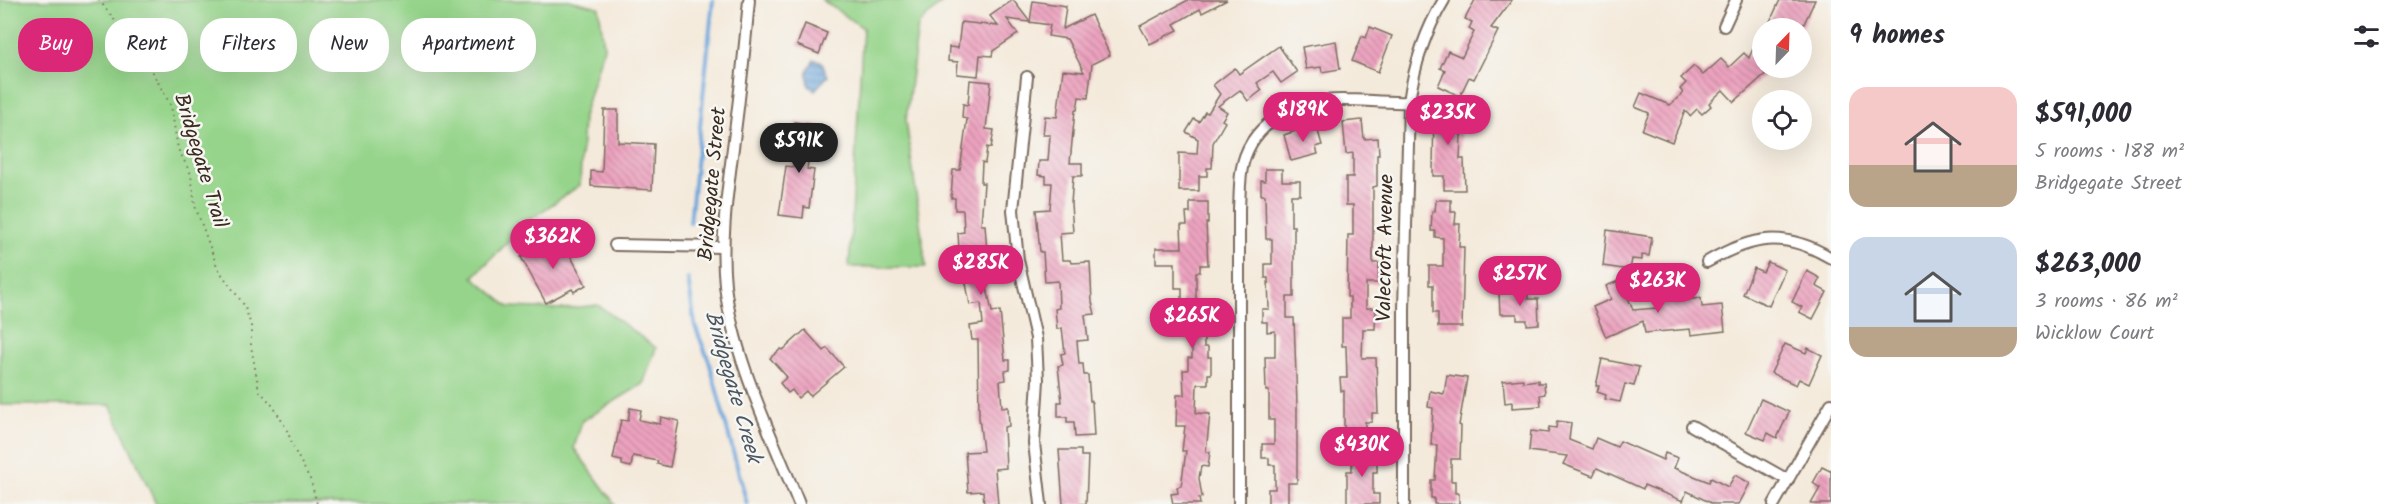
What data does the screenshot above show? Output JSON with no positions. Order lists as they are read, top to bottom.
{
  "streets": {
    "street": ["Bridgegate Street", "Valecroft Avenue"],
    "path": ["Bridgegate Trail"]
  },
  "water": ["Bridgegate Creek"],
  "north": "top right",
  "page": {
    "heading": "9 homes",
    "chip": [
      "Buy",
      "Rent",
      "Filters",
      "New",
      "Apartment"
    ],
    "list": [
      {
        "name": "$591,000",
        "note": "5 rooms · 188 m² · Bridgegate Street"
      },
      {
        "name": "$263,000",
        "note": "3 rooms · 86 m² · Wicklow Court"
      }
    ],
    "price": [
      "$189K",
      "$235K",
      "$591K",
      "$362K",
      "$285K",
      "$257K",
      "$263K",
      "$265K",
      "$430K"
    ]
  }
}
